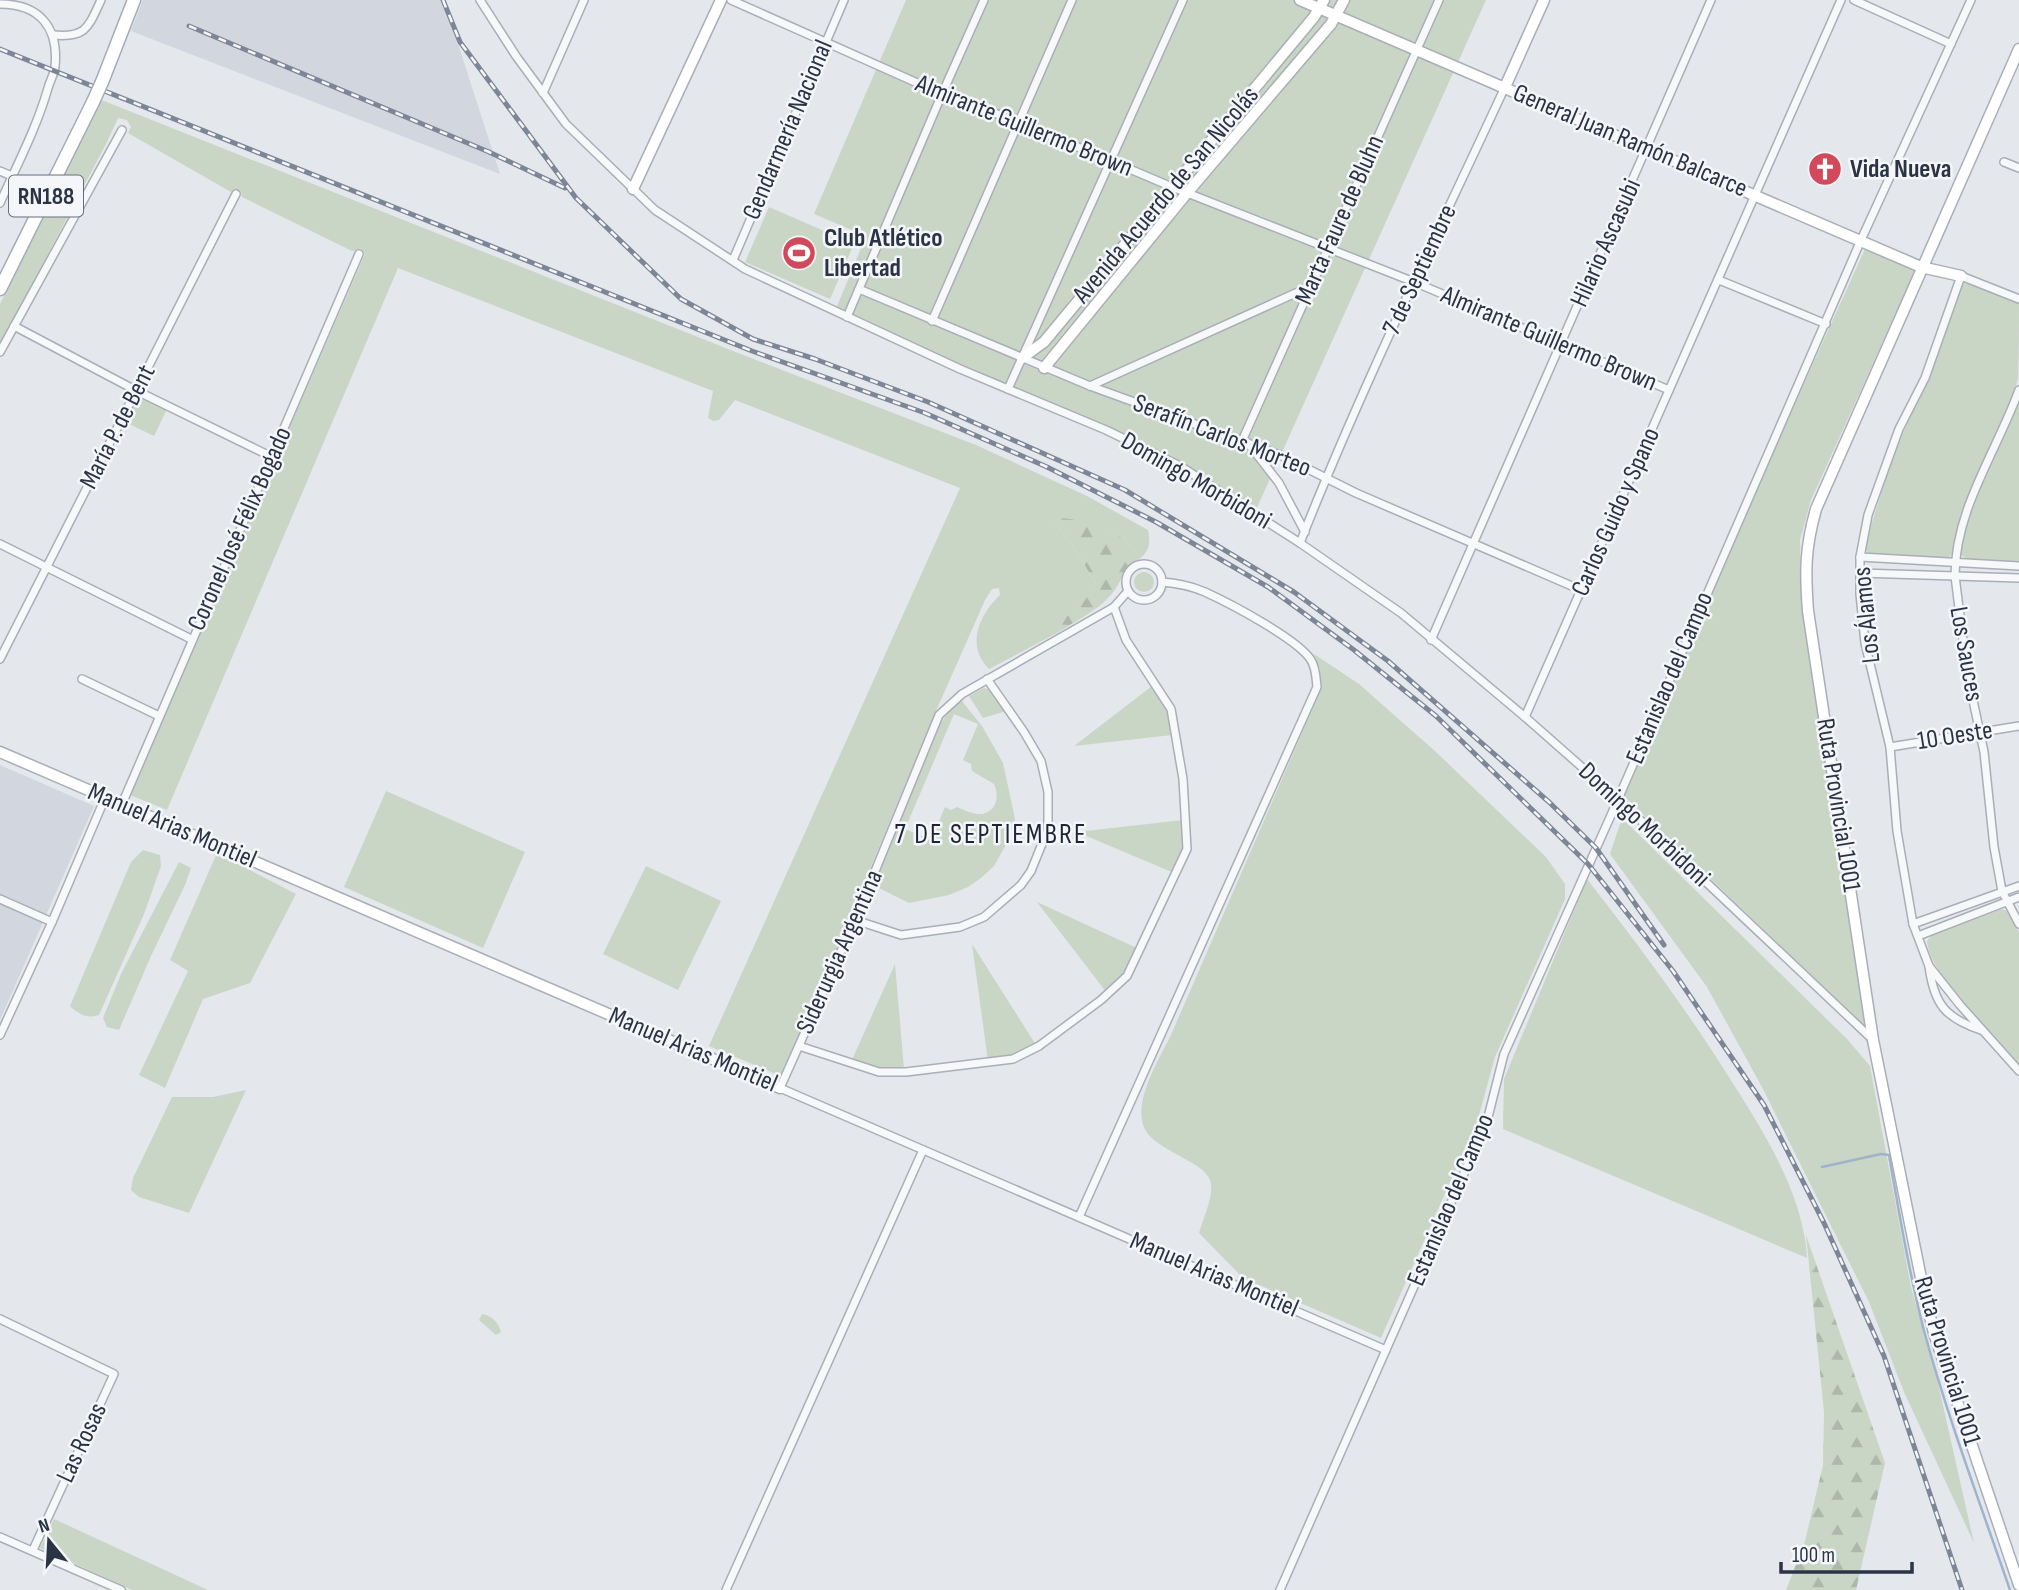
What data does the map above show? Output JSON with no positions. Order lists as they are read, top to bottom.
{
  "streets": {
    "main road": ["RN188"],
    "street": [
      "Almirante Guillermo Brown",
      "Gendarmería Nacional",
      "General Juan Ramón Balcarce",
      "Avenida Acuerdo de San Nicolás",
      "Marta Faure de Bluhn",
      "Hilario Ascasubi",
      "7 de Septiembre",
      "María P. de Bent",
      "Serafín Carlos Morteo",
      "Domingo Morbidoni",
      "Carlos Guido y Spano",
      "Coronel José Félix Bogado",
      "Los Álamos",
      "Los Sauces",
      "Estanislao del Campo",
      "10 Oeste",
      "Ruta Provincial 1001",
      "Manuel Arias Montiel",
      "Siderurgia Argentina",
      "Las Rosas"
    ]
  },
  "crossings": [
    ["Almirante Guillermo Brown", "Gendarmería Nacional"],
    ["Almirante Guillermo Brown", "Avenida Acuerdo de San Nicolás"],
    ["Almirante Guillermo Brown", "Marta Faure de Bluhn"],
    ["Almirante Guillermo Brown", "Hilario Ascasubi"],
    ["Almirante Guillermo Brown", "7 de Septiembre"],
    ["Almirante Guillermo Brown", "Carlos Guido y Spano"],
    ["Gendarmería Nacional", "Domingo Morbidoni"],
    ["General Juan Ramón Balcarce", "Avenida Acuerdo de San Nicolás"],
    ["General Juan Ramón Balcarce", "Marta Faure de Bluhn"],
    ["General Juan Ramón Balcarce", "Hilario Ascasubi"],
    ["General Juan Ramón Balcarce", "7 de Septiembre"],
    ["General Juan Ramón Balcarce", "Carlos Guido y Spano"],
    ["General Juan Ramón Balcarce", "Los Álamos"],
    ["General Juan Ramón Balcarce", "Estanislao del Campo"],
    ["General Juan Ramón Balcarce", "Ruta Provincial 1001"],
    ["Avenida Acuerdo de San Nicolás", "Serafín Carlos Morteo"],
    ["Avenida Acuerdo de San Nicolás", "Domingo Morbidoni"],
    ["Marta Faure de Bluhn", "Serafín Carlos Morteo"],
    ["Hilario Ascasubi", "Serafín Carlos Morteo"],
    ["Hilario Ascasubi", "Domingo Morbidoni"],
    ["7 de Septiembre", "Serafín Carlos Morteo"],
    ["7 de Septiembre", "Domingo Morbidoni"],
    ["Serafín Carlos Morteo", "Carlos Guido y Spano"],
    ["Domingo Morbidoni", "Carlos Guido y Spano"],
    ["Domingo Morbidoni", "Estanislao del Campo"],
    ["Domingo Morbidoni", "Ruta Provincial 1001"],
    ["Coronel José Félix Bogado", "Manuel Arias Montiel"],
    ["Los Álamos", "10 Oeste"],
    ["Los Sauces", "10 Oeste"],
    ["Estanislao del Campo", "Manuel Arias Montiel"],
    ["Manuel Arias Montiel", "Siderurgia Argentina"]
  ],
  "districts": ["7 DE SEPTIEMBRE"],
  "places": {
    "church": ["Vida Nueva"],
    "sports": ["Club Atlético Libertad"]
  },
  "scale_bar": "100 m",
  "north": "top"
}
